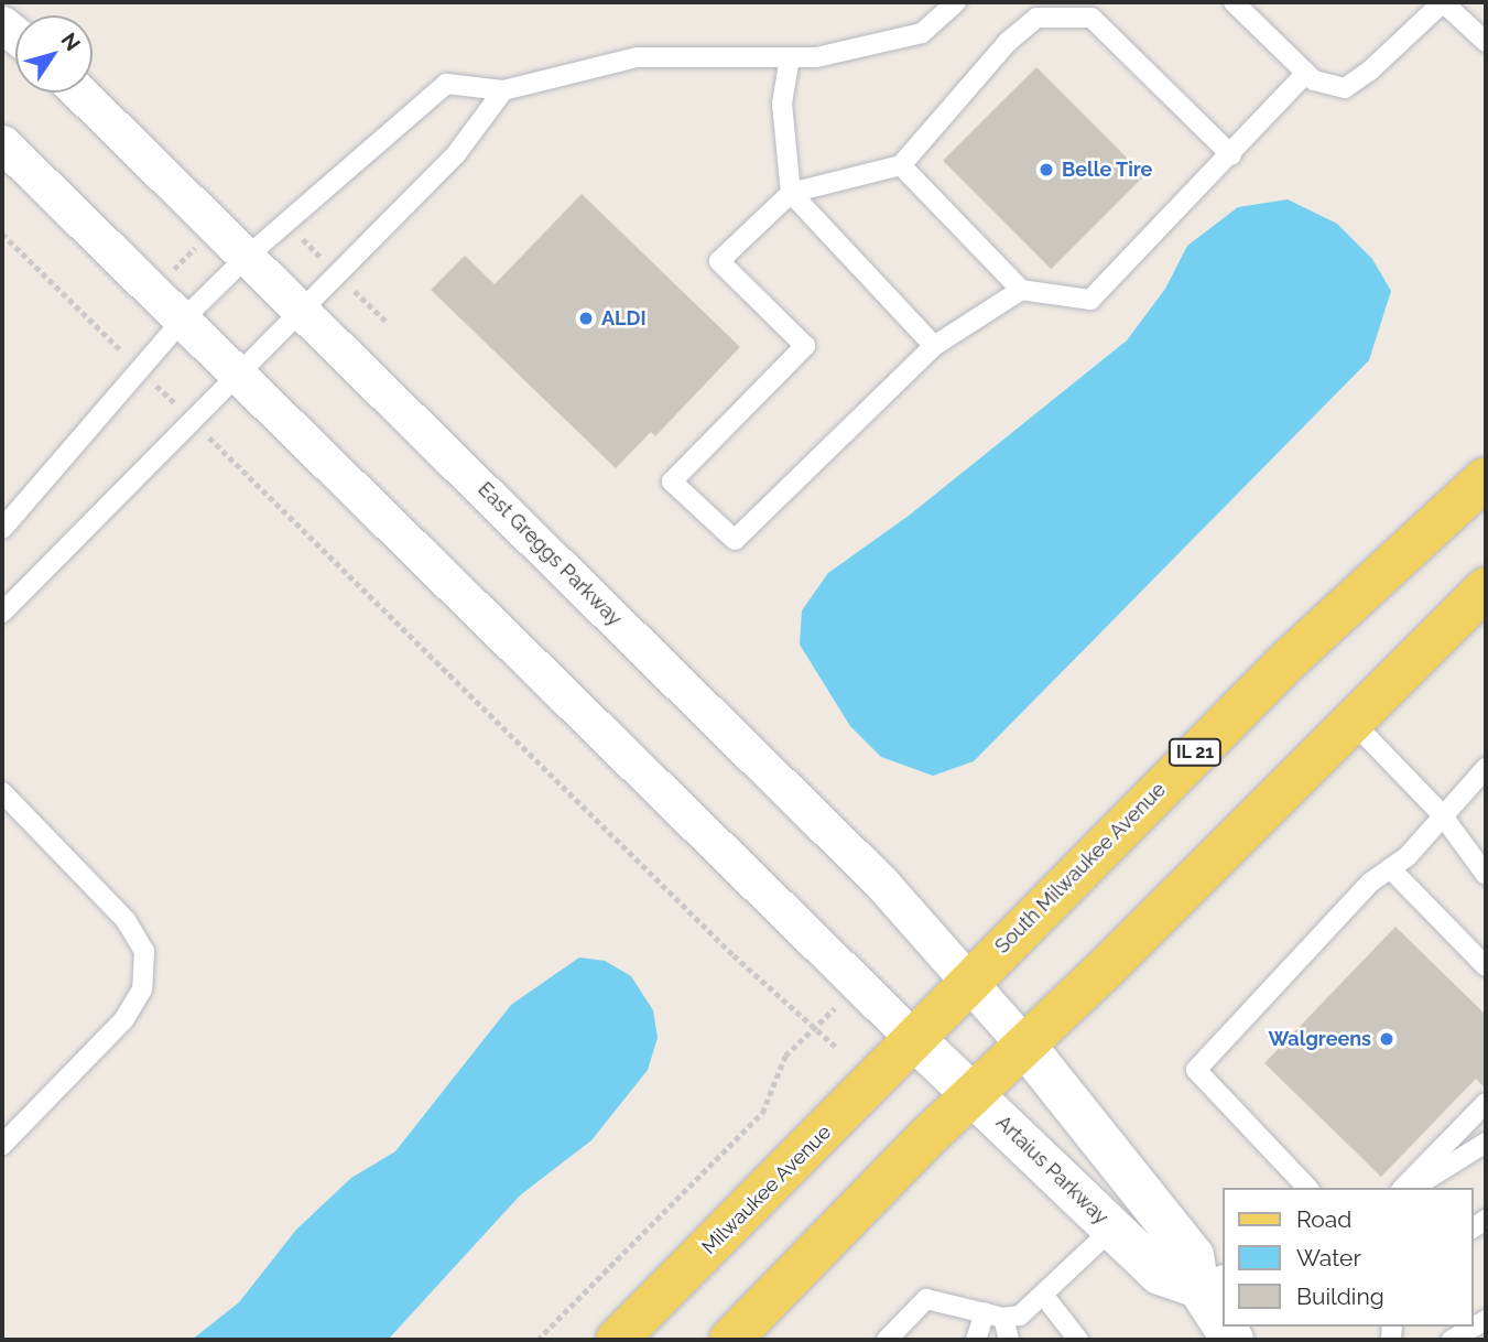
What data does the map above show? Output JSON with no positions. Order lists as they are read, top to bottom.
{
  "streets": {
    "main road": ["IL 21", "South Milwaukee Avenue", "Milwaukee Avenue"],
    "street": ["East Greggs Parkway", "Artaius Parkway"]
  },
  "crossings": [
    ["East Greggs Parkway", "South Milwaukee Avenue"],
    ["South Milwaukee Avenue", "Artaius Parkway"],
    ["South Milwaukee Avenue", "Milwaukee Avenue"],
    ["Artaius Parkway", "Milwaukee Avenue"]
  ],
  "places": ["Belle Tire", "ALDI", "Walgreens"],
  "legend": ["Road", "Water", "Building"],
  "north": "top right"
}
